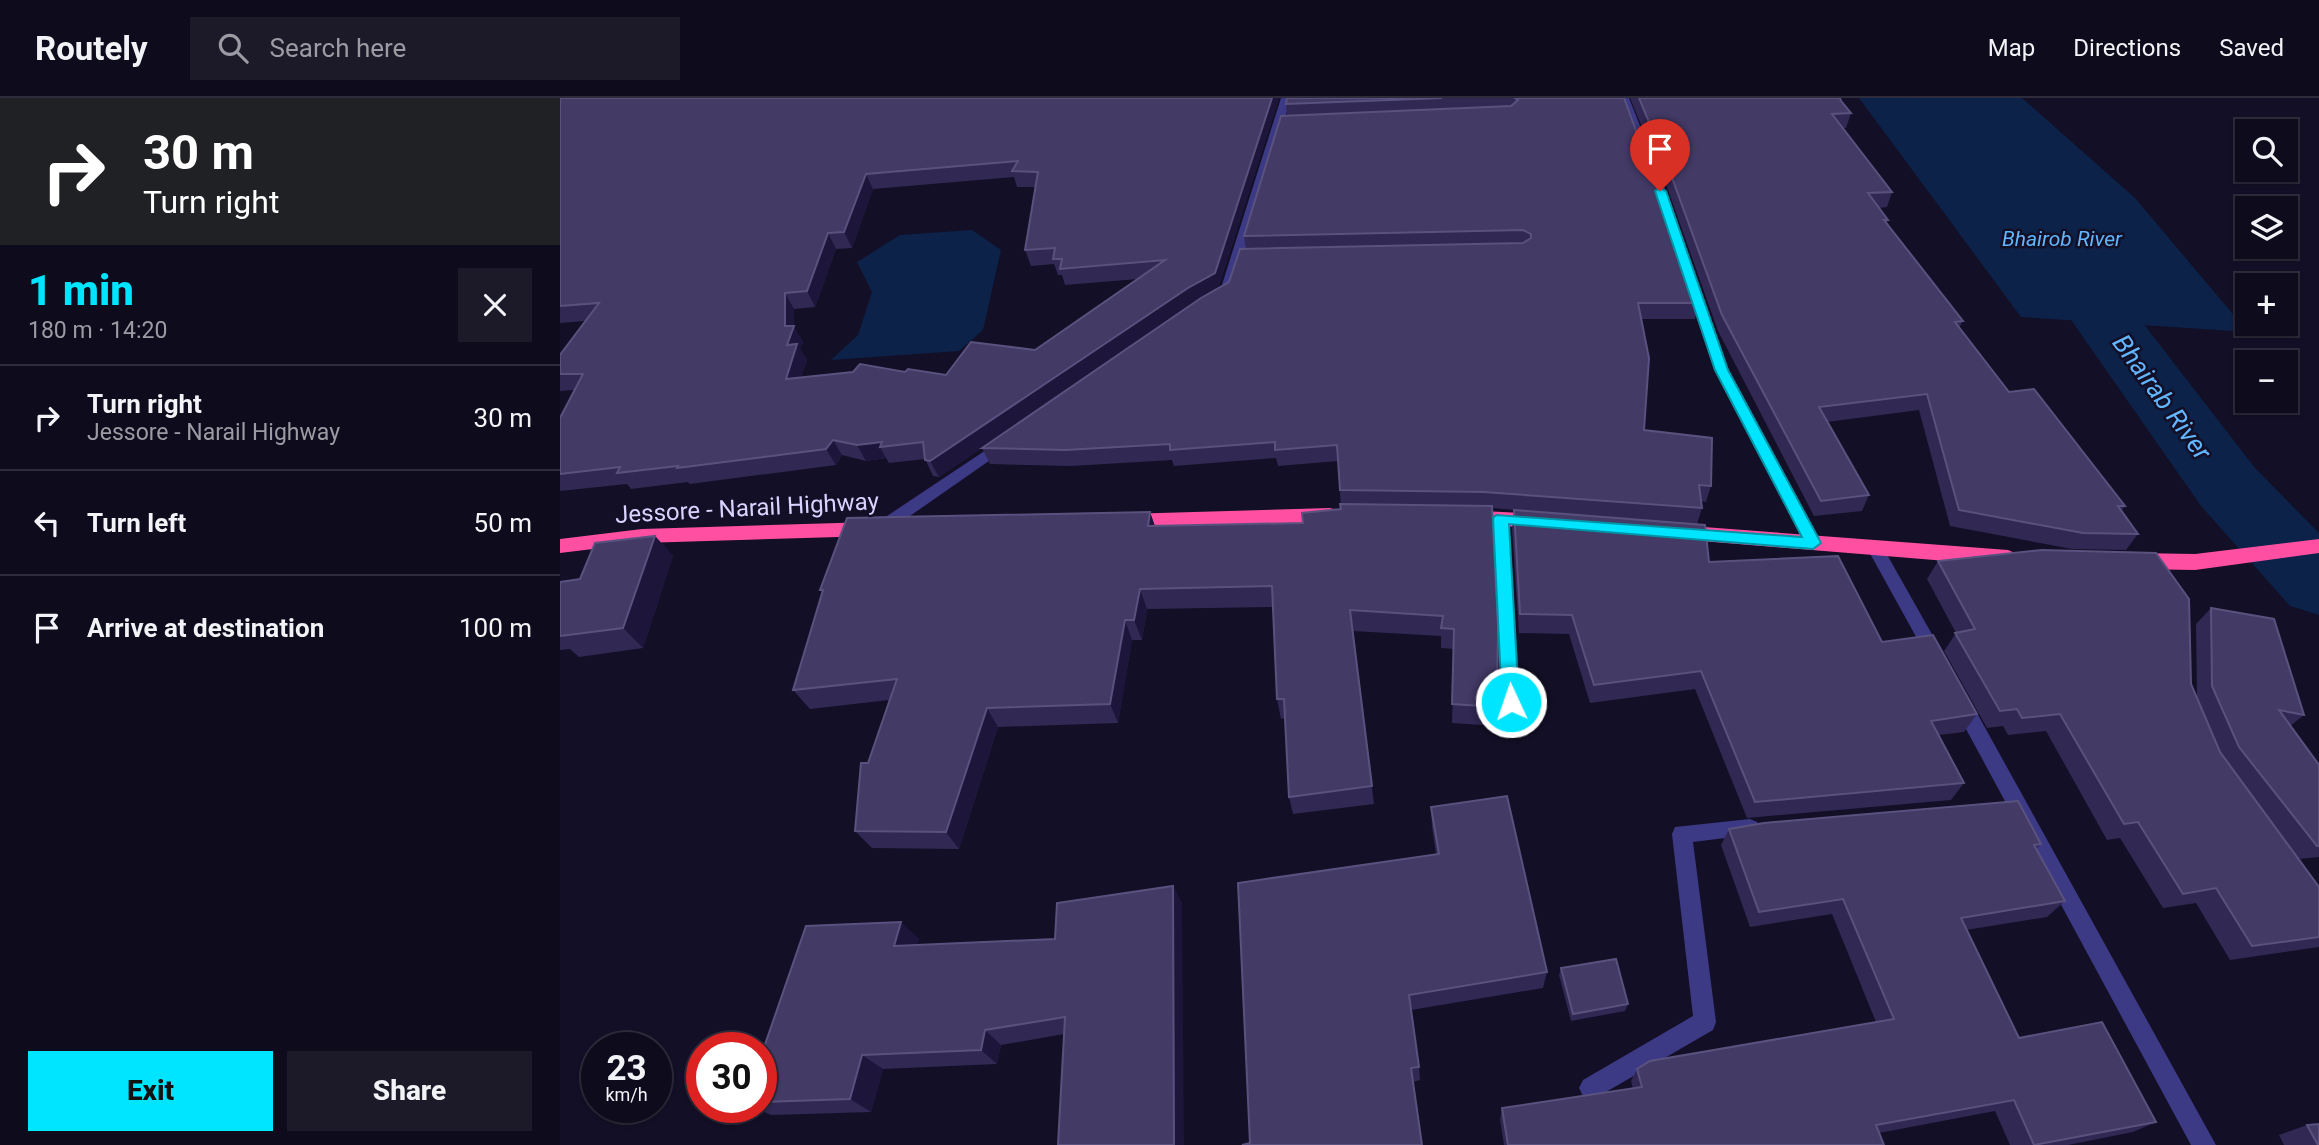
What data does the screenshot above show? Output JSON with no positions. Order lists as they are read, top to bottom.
{
  "streets": {
    "highway": ["Jessore - Narail Highway"]
  },
  "water": ["Bhairob River", "Bhairab River"],
  "page": {
    "header": "Routely",
    "search": "Search here",
    "nav": ["Map", "Directions", "Saved"],
    "turn": ["30 m", "Turn right"],
    "map_buttons": ["+", "−"],
    "heading": ["1 min", "180 m · 14:20"],
    "list": [
      {
        "name": "Turn right",
        "note": "Jessore - Narail Highway",
        "value": "30 m"
      },
      {
        "name": "Turn left",
        "value": "50 m"
      },
      {
        "name": "Arrive at destination",
        "value": "100 m"
      }
    ],
    "speed": "23 km/h",
    "limit": "30",
    "buttons": ["Exit", "Share"]
  }
}
